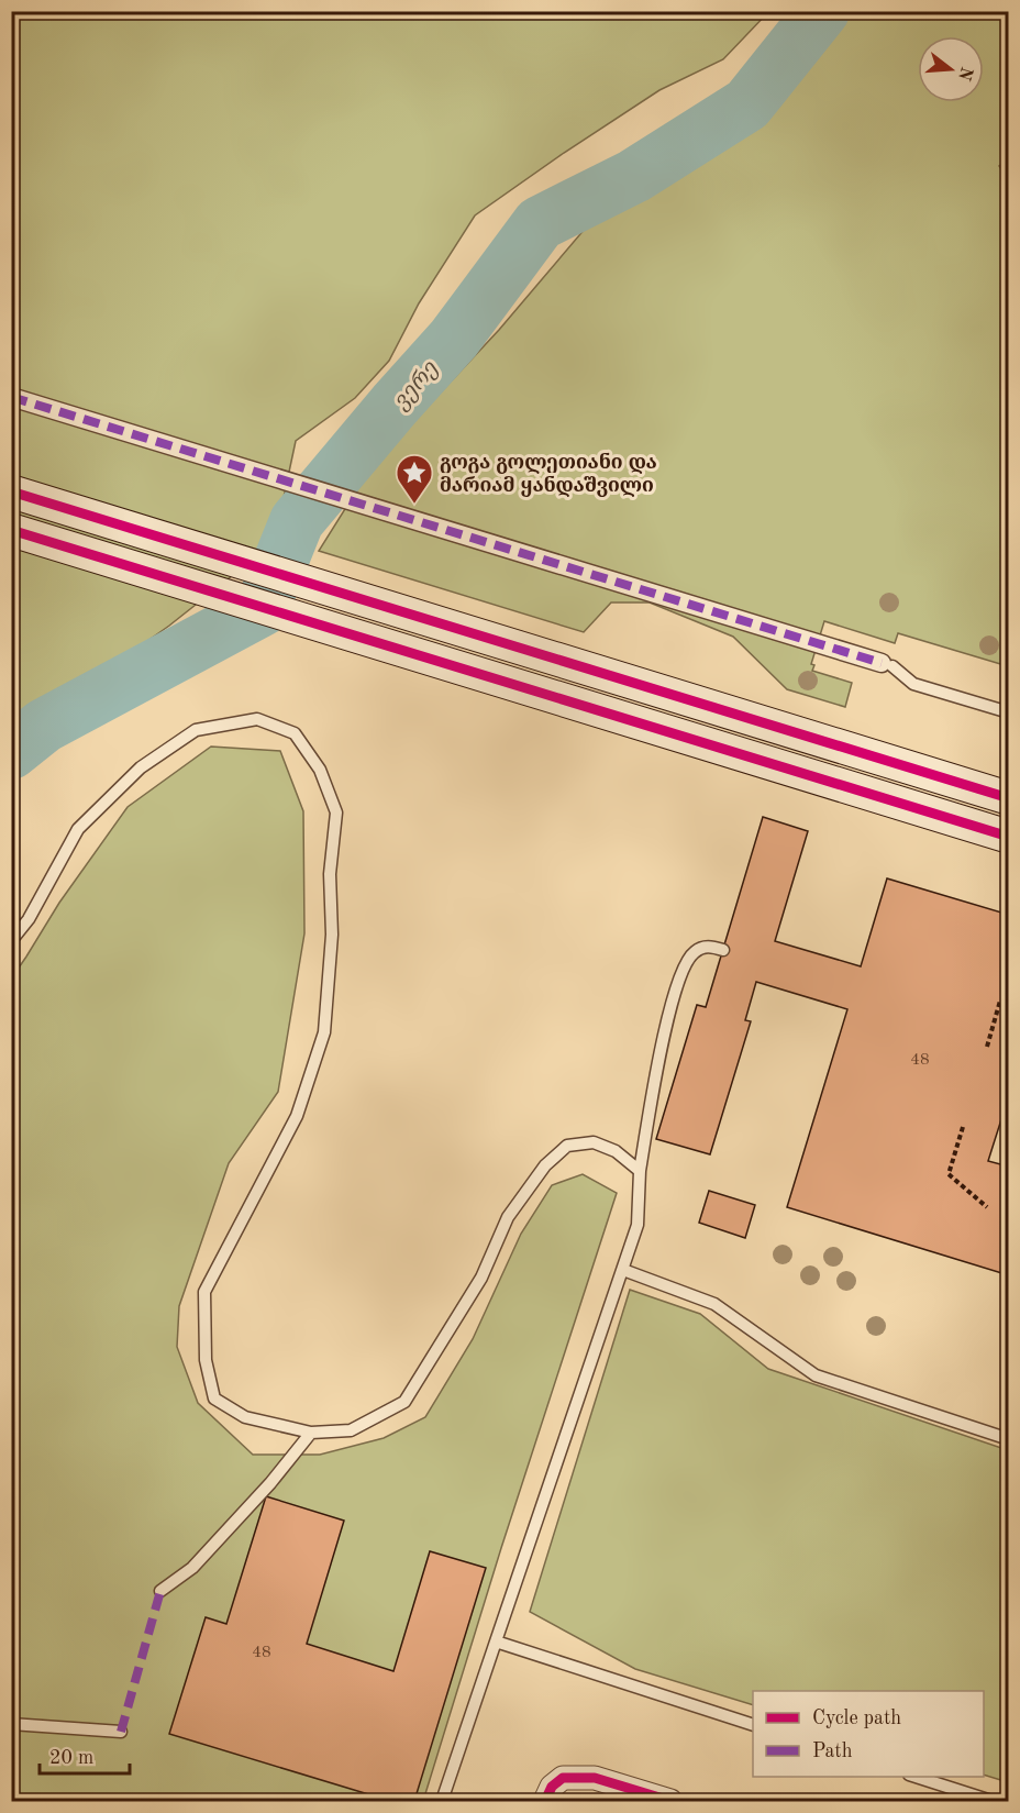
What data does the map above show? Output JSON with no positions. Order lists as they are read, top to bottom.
{
  "water": ["ვერე"],
  "places": {
    "place": ["გოგა გოლეთიანი და მარიამ ყანდაშვილი"]
  },
  "house_numbers": ["48", "48"],
  "legend": ["Cycle path", "Path"],
  "scale_bar": "20 m",
  "north": "right"
}
